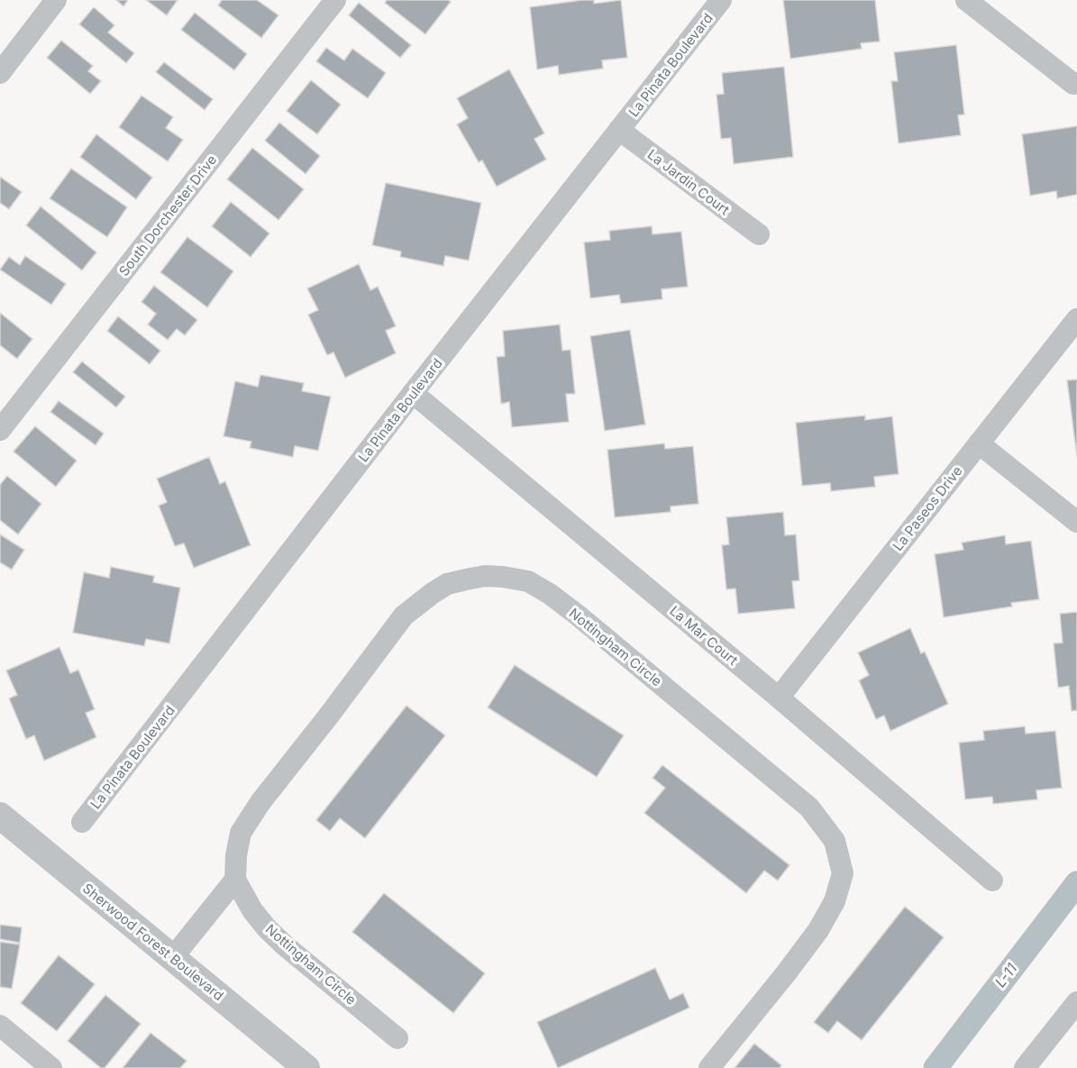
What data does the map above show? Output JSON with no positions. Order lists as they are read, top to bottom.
{
  "streets": {
    "street": [
      "La Pinata Boulevard",
      "La Jardin Court",
      "South Dorchester Drive",
      "La Paseos Drive",
      "La Mar Court",
      "Nottingham Circle",
      "Sherwood Forest Boulevard"
    ]
  },
  "crossings": [
    ["La Pinata Boulevard", "La Jardin Court"],
    ["La Pinata Boulevard", "La Mar Court"],
    ["La Paseos Drive", "La Mar Court"]
  ],
  "water": ["L-11"]
}
